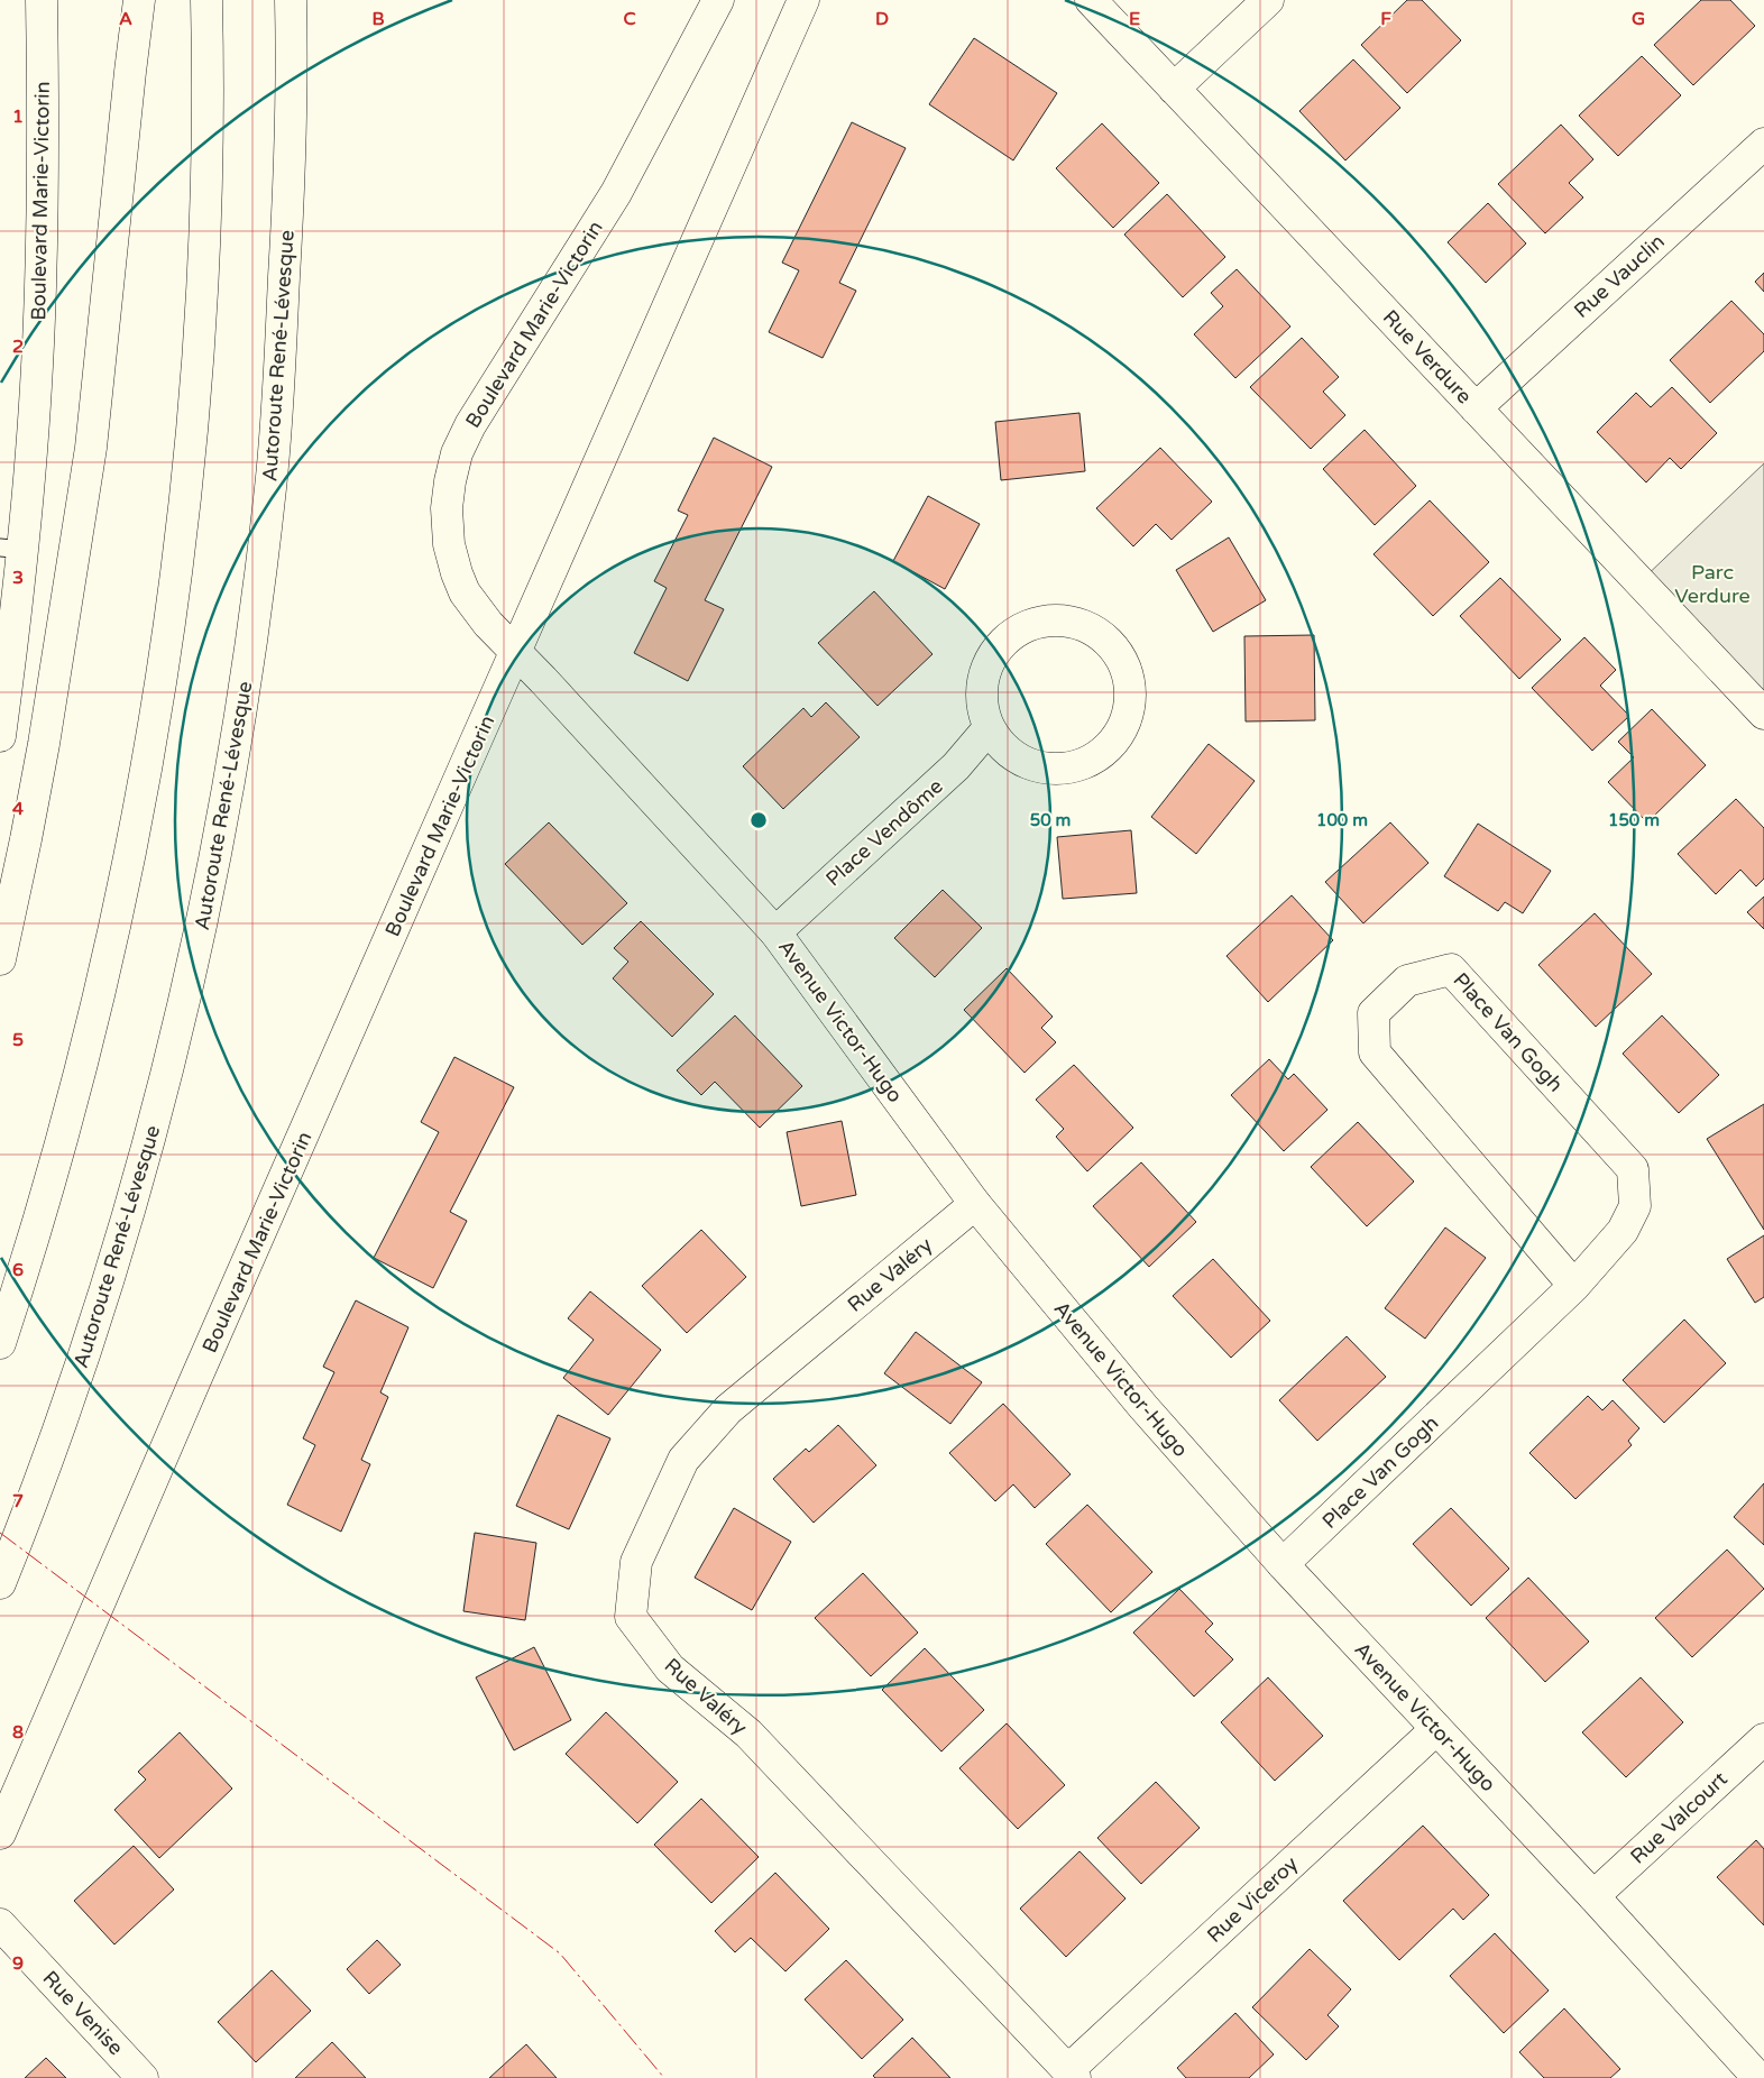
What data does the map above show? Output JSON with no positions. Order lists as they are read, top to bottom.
{
  "streets": {
    "main road": [
      "Boulevard Marie-Victorin",
      "Rue Vauclin",
      "Autoroute René-Lévesque",
      "Rue Verdure",
      "Place Vendôme",
      "Avenue Victor-Hugo",
      "Place Van Gogh",
      "Rue Valéry",
      "Rue Valcourt",
      "Rue Viceroy",
      "Rue Venise"
    ]
  },
  "crossings": [
    ["Boulevard Marie-Victorin", "Avenue Victor-Hugo"],
    ["Rue Vauclin", "Rue Verdure"],
    ["Place Vendôme", "Avenue Victor-Hugo"],
    ["Avenue Victor-Hugo", "Place Van Gogh"],
    ["Avenue Victor-Hugo", "Rue Valéry"],
    ["Avenue Victor-Hugo", "Rue Valcourt"],
    ["Avenue Victor-Hugo", "Rue Viceroy"],
    ["Rue Valéry", "Rue Viceroy"]
  ],
  "parks": ["Parc Verdure"],
  "grid": {
    "columns": [
      "A",
      "B",
      "C",
      "D",
      "E",
      "F",
      "G"
    ],
    "rows": [
      "1",
      "2",
      "3",
      "4",
      "5",
      "6",
      "7",
      "8",
      "9"
    ]
  },
  "rings": ["50 m", "100 m", "150 m"]
}
